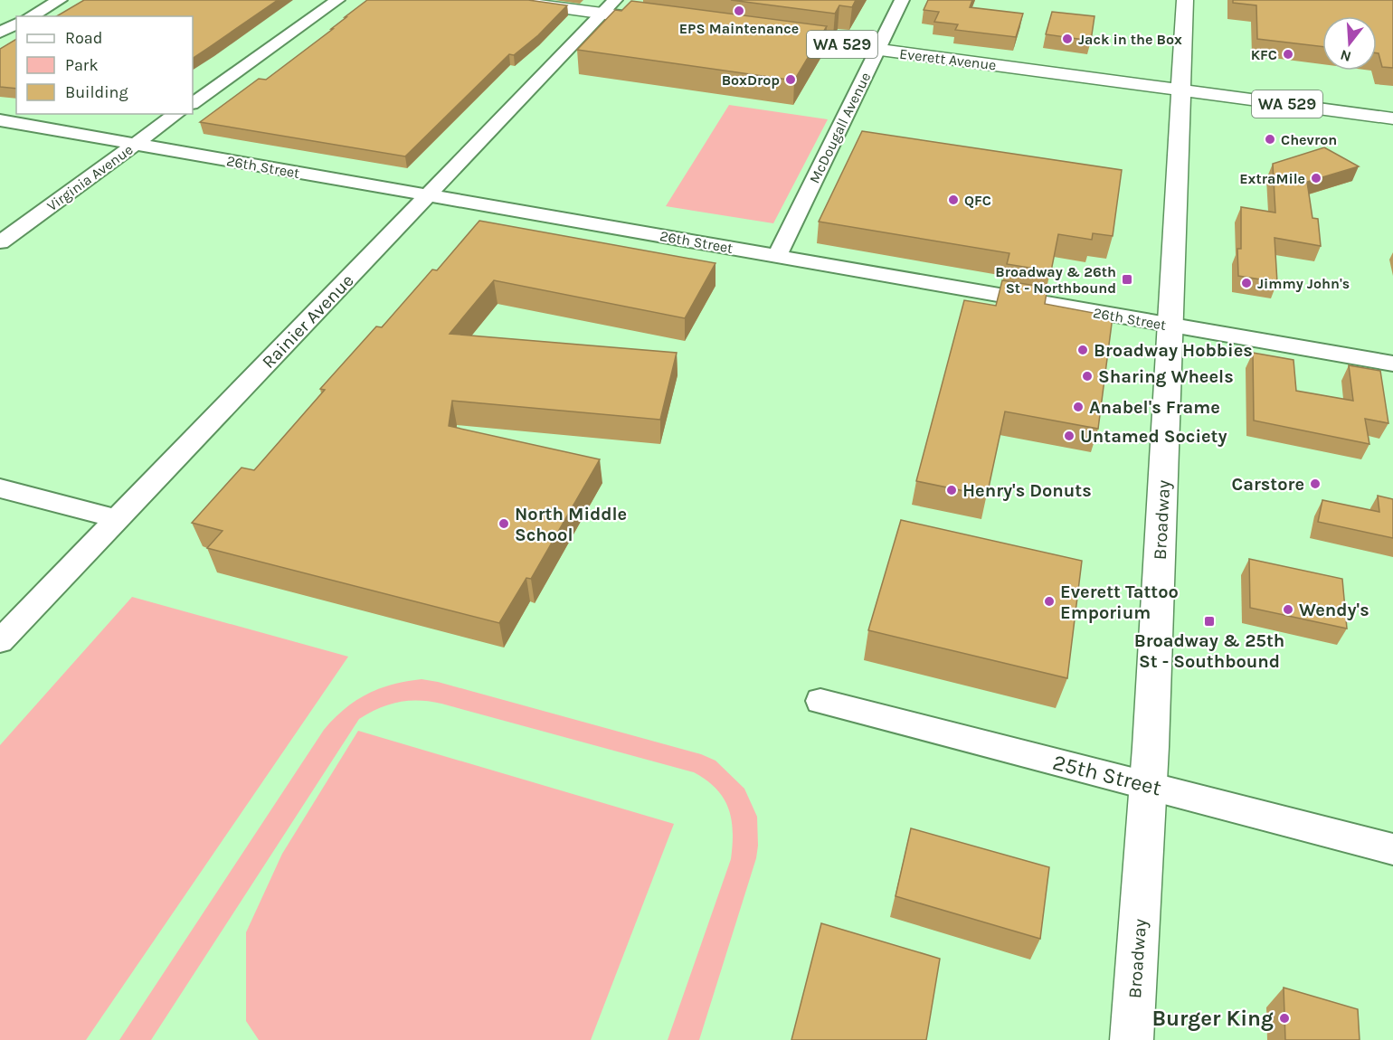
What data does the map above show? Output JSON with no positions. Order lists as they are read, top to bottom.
{
  "streets": {
    "main road": ["WA 529", "Everett Avenue", "Broadway"],
    "street": [
      "McDougall Avenue",
      "26th Street",
      "Virginia Avenue",
      "Rainier Avenue",
      "25th Street"
    ]
  },
  "crossings": [
    ["Everett Avenue", "McDougall Avenue"],
    ["Everett Avenue", "Broadway"],
    ["McDougall Avenue", "26th Street"],
    ["26th Street", "Virginia Avenue"],
    ["26th Street", "Rainier Avenue"],
    ["26th Street", "Broadway"],
    ["Broadway", "25th Street"]
  ],
  "places": {
    "other": [
      "EPS Maintenance",
      "Jack in the Box",
      "KFC",
      "BoxDrop",
      "Chevron",
      "ExtraMile",
      "QFC",
      "Jimmy John's",
      "Broadway Hobbies",
      "Sharing Wheels",
      "Anabel's Frame",
      "Untamed Society",
      "Carstore",
      "Henry's Donuts",
      "North Middle School",
      "Everett Tattoo Emporium",
      "Wendy's",
      "Burger King"
    ],
    "transit": ["Broadway & 26th St - Northbound", "Broadway & 25th St - Southbound"]
  },
  "legend": ["Road", "Park", "Building"],
  "north": "bottom"
}
